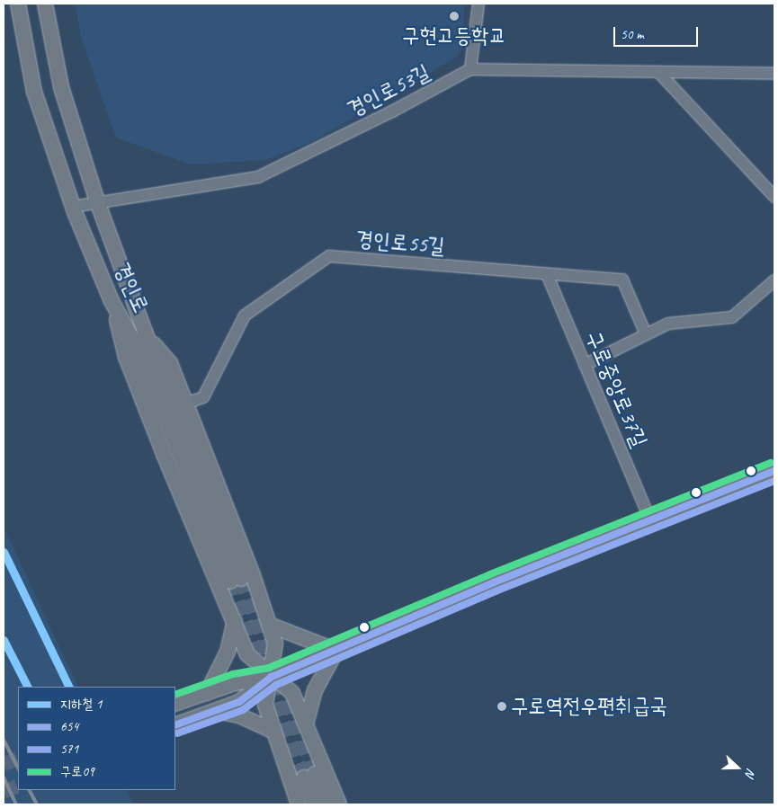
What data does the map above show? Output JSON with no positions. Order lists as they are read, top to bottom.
{
  "streets": {
    "main road": ["경인로"],
    "street": ["경인로53길", "경인로55길", "구로중앙로37길"]
  },
  "crossings": [
    ["경인로53길", "경인로"],
    ["경인로55길", "구로중앙로37길"]
  ],
  "places": ["구현고등학교", "구로역전우편취급국"],
  "lines": [
    "transit line 구로09",
    "transit line 654",
    "transit line 571",
    "metro line 1"
  ],
  "legend": [
    "지하철 1",
    "654",
    "571",
    "구로09"
  ],
  "scale_bar": "50 m",
  "north": "right"
}
